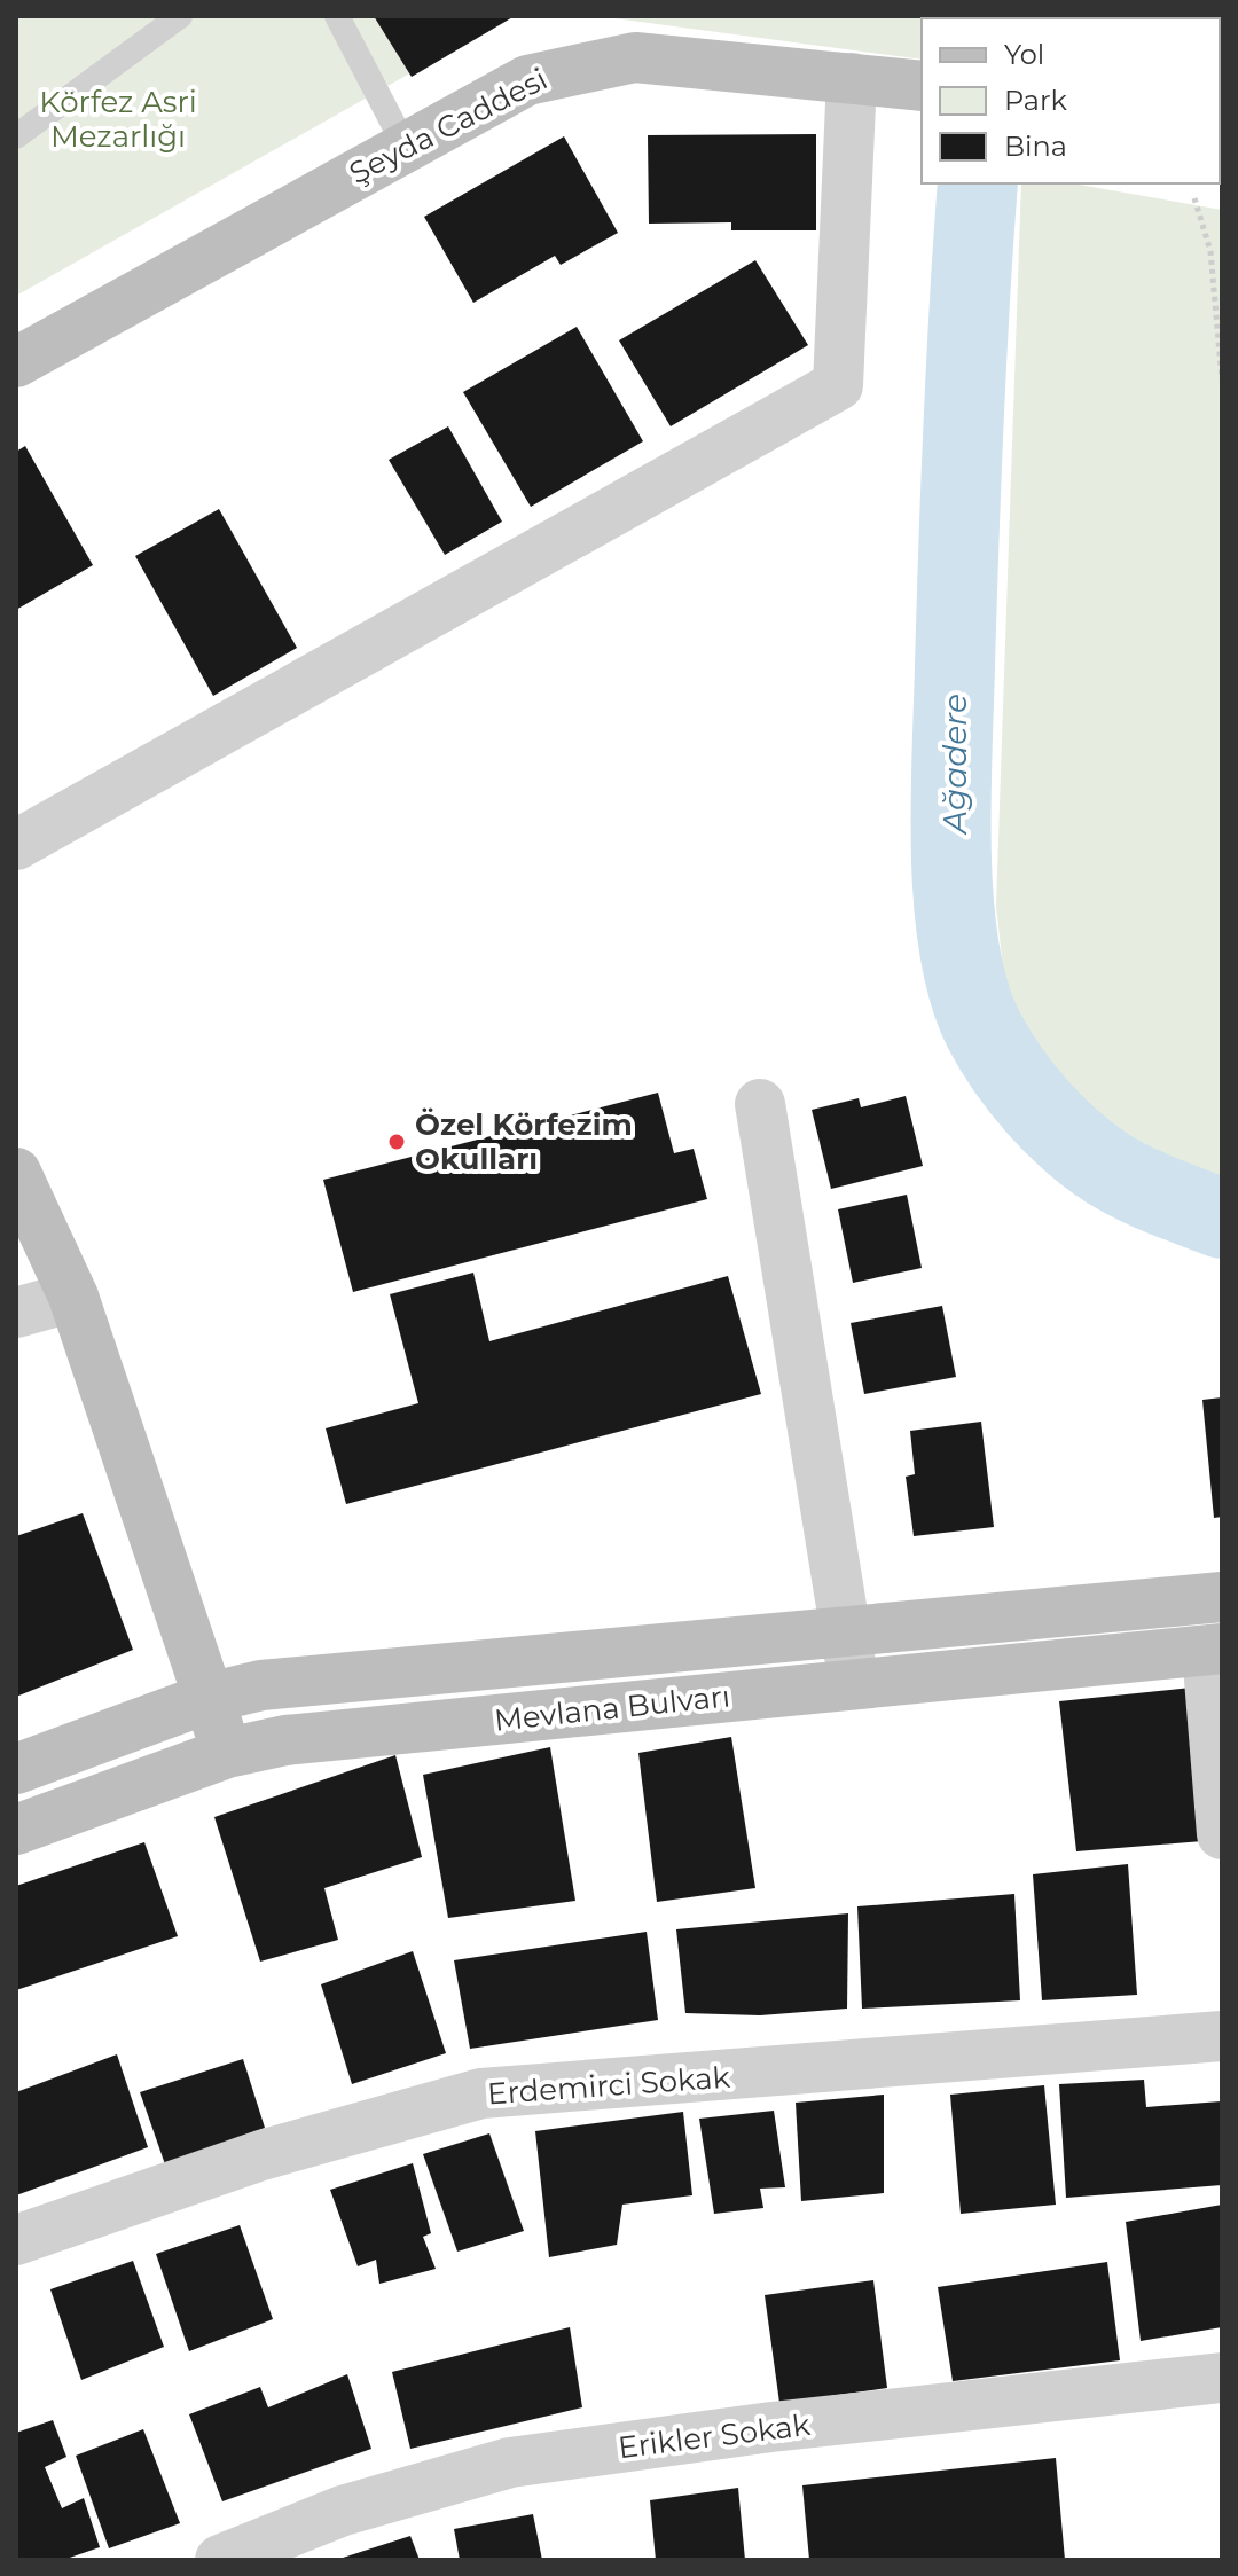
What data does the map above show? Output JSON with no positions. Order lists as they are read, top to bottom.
{
  "streets": {
    "street": [
      "Şeyda Caddesi",
      "Mevlana Bulvarı",
      "Erdemirci Sokak",
      "Erikler Sokak"
    ]
  },
  "water": ["Ağadere"],
  "parks": ["Körfez Asri Mezarlığı"],
  "places": ["Özel Körfezim Okulları"],
  "legend": ["Yol", "Park", "Bina"]
}
